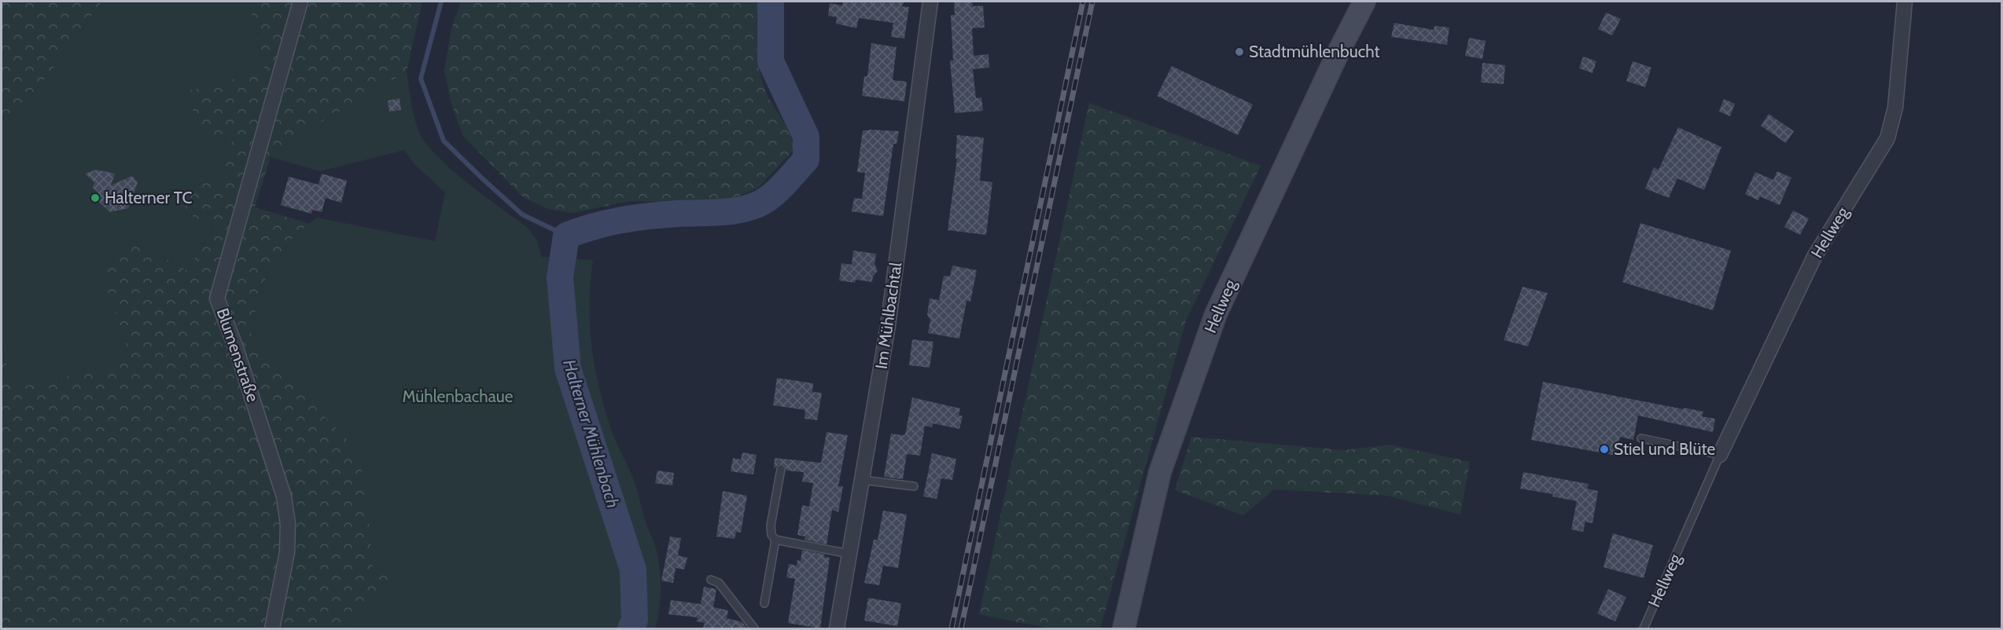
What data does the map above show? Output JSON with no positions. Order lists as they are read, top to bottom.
{
  "streets": {
    "street": ["Hellweg", "Im Mühlbachtal", "Blumenstraße"]
  },
  "water": ["Halterner Mühlenbach"],
  "parks": ["Mühlenbachaue"],
  "places": ["Stadtmühlenbucht", "Halterner TC", "Stiel und Blüte"]
}
